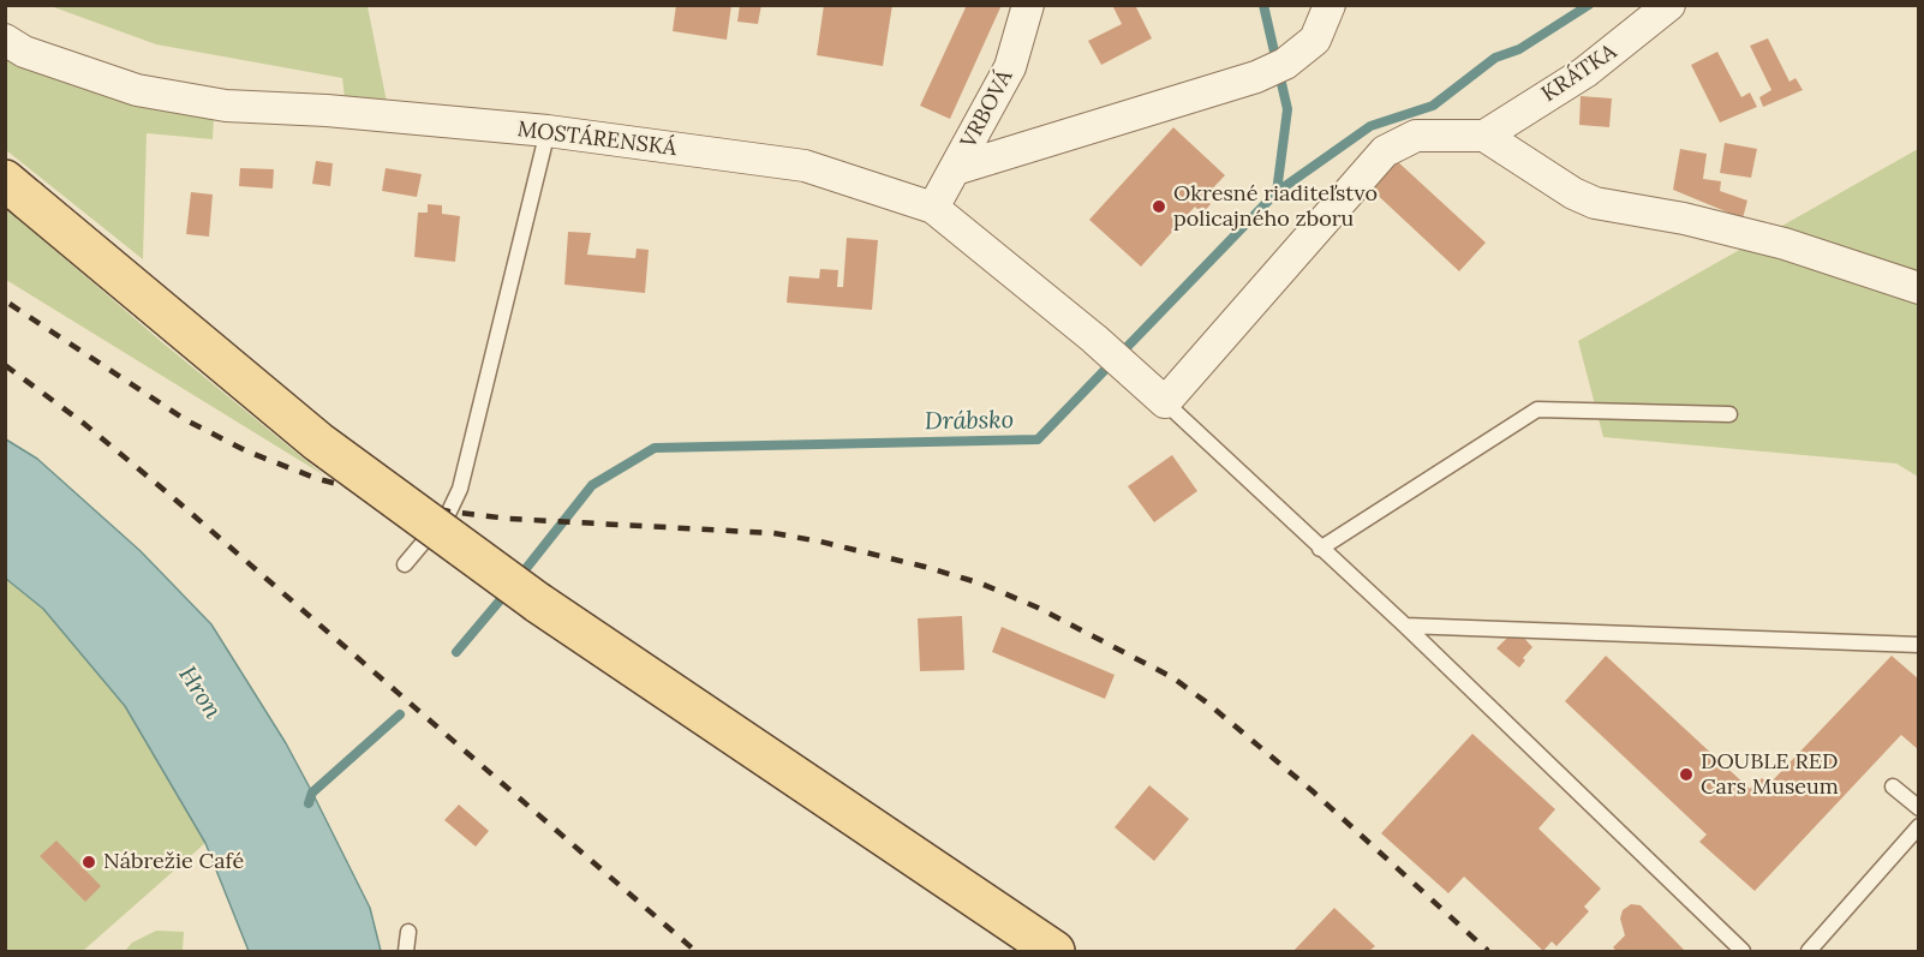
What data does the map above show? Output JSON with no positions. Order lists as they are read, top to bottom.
{
  "streets": {
    "street": ["KRÁTKA", "VRBOVÁ", "MOSTÁRENSKÁ"]
  },
  "crossings": [
    ["VRBOVÁ", "MOSTÁRENSKÁ"]
  ],
  "water": ["Drábsko", "Hron"],
  "places": ["Okresné riaditeľstvo policajného zboru", "DOUBLE RED Cars Museum", "Nábrežie Café"]
}
